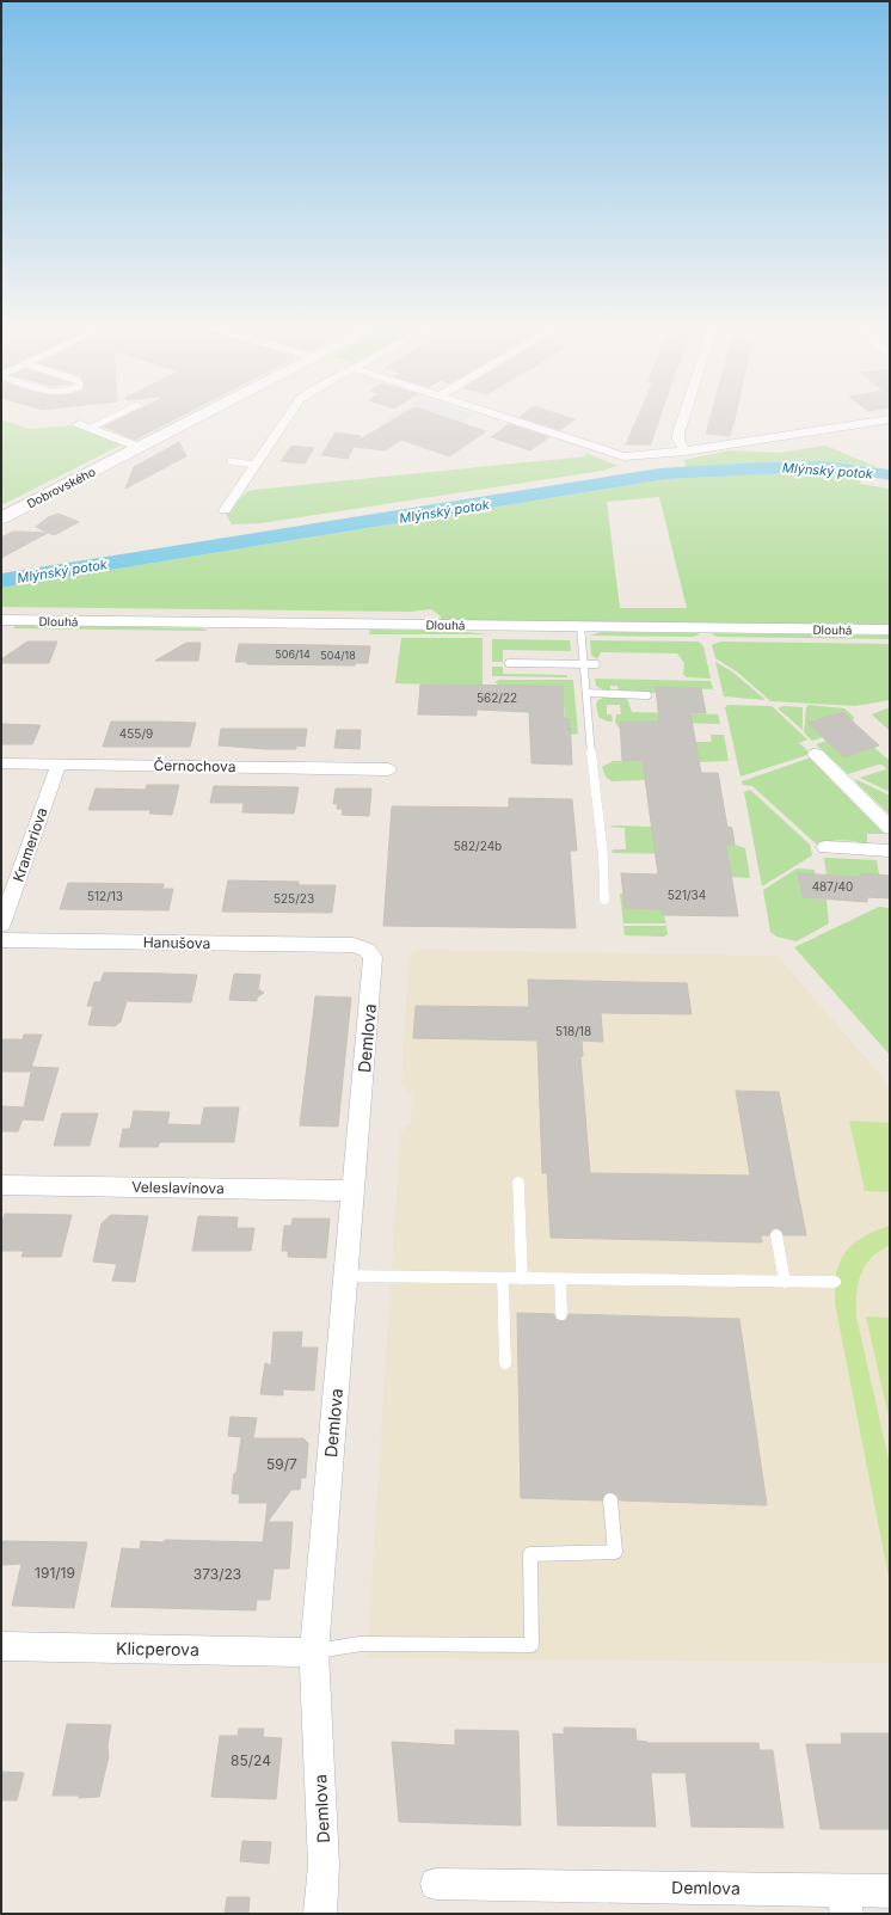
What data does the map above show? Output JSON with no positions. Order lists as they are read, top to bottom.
{
  "streets": {
    "main road": ["Dobrovského"],
    "street": [
      "Dlouhá",
      "Černochova",
      "Krameriova",
      "Hanušova",
      "Demlova",
      "Veleslavínova",
      "Klicperova"
    ]
  },
  "crossings": [
    ["Černochova", "Krameriova"],
    ["Hanušova", "Demlova"],
    ["Demlova", "Veleslavínova"],
    ["Demlova", "Klicperova"]
  ],
  "water": ["Mlýnský potok"],
  "house_numbers": [
    "506/14",
    "504/18",
    "562/22",
    "455/9",
    "582/24b",
    "487/40",
    "521/34",
    "512/13",
    "525/23",
    "518/18",
    "59/7",
    "191/19",
    "373/23",
    "85/24"
  ]
}
